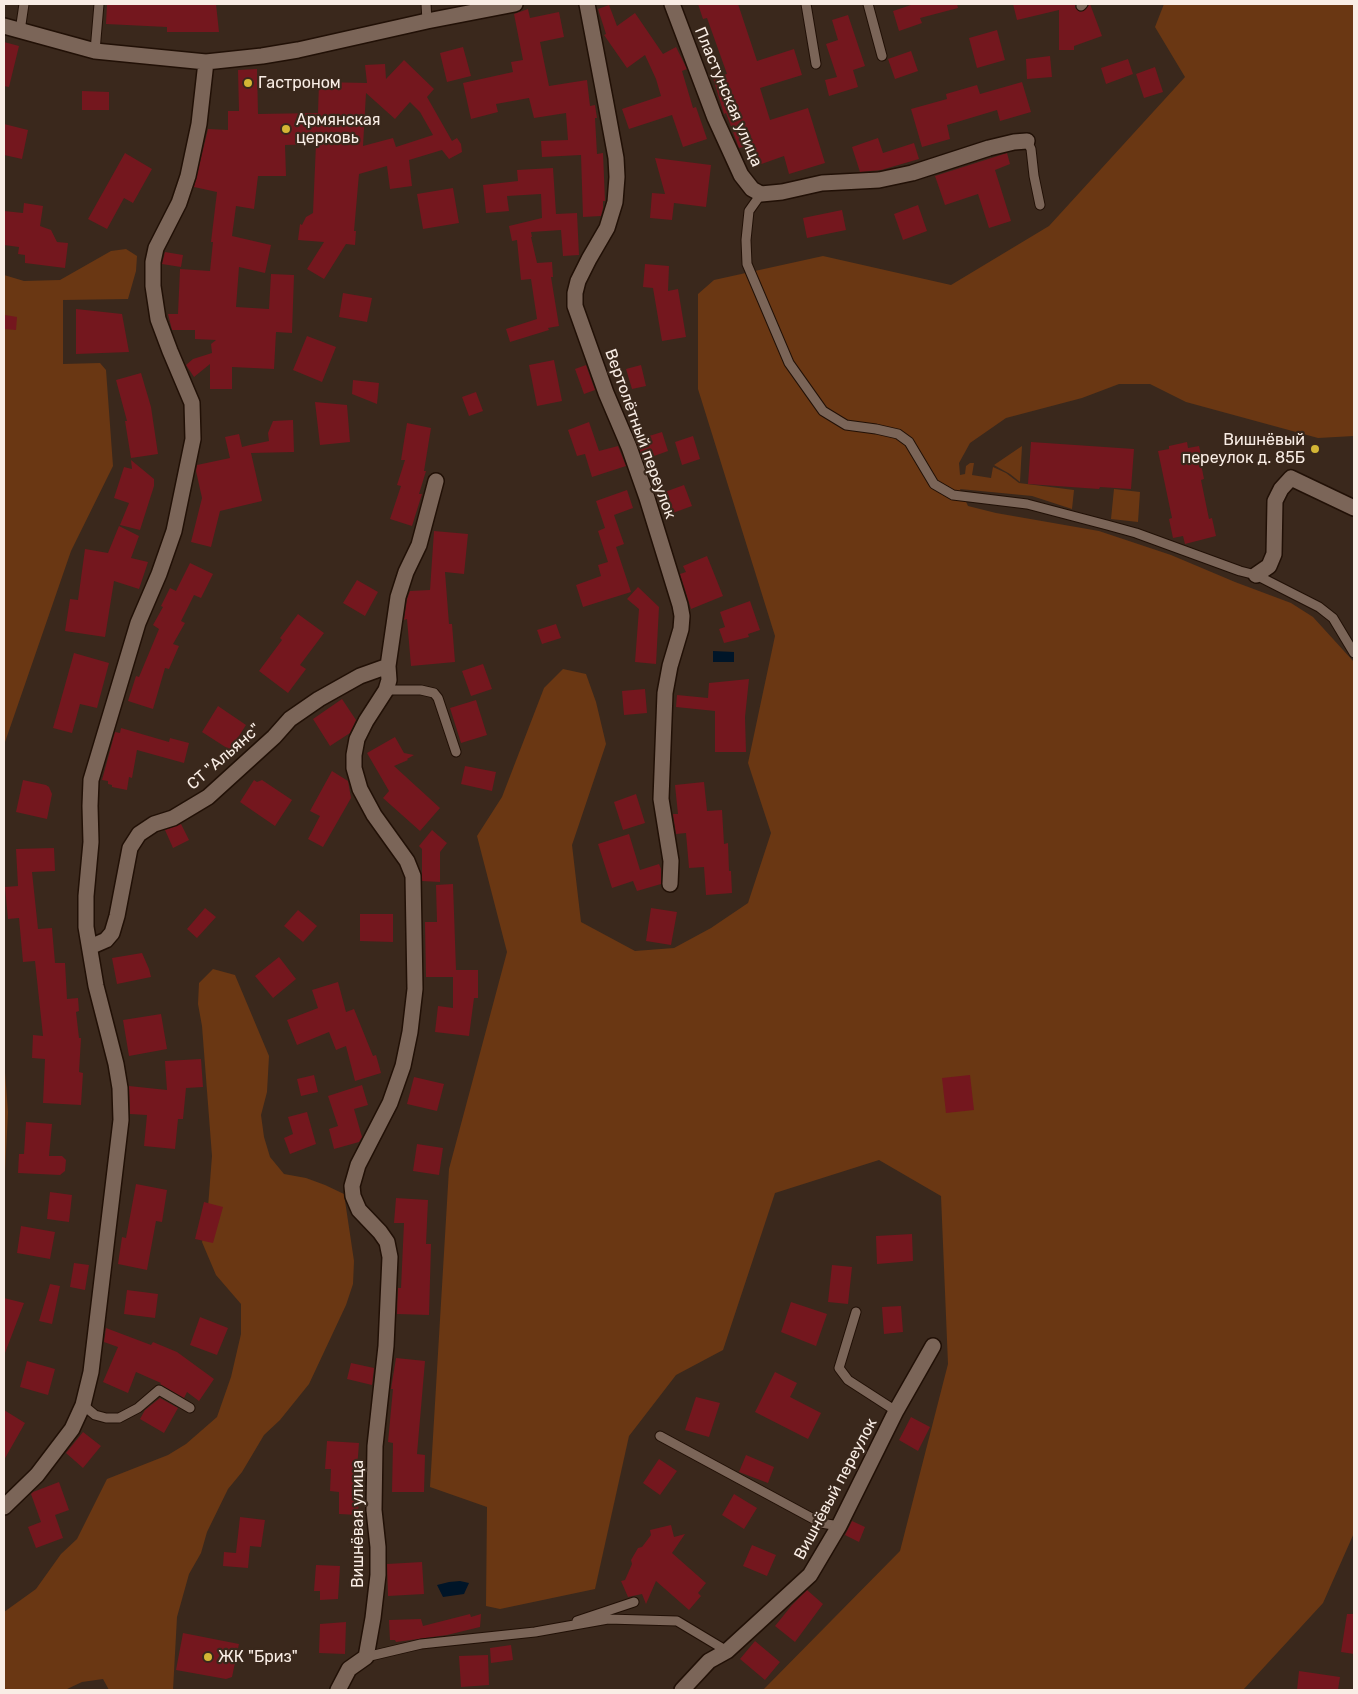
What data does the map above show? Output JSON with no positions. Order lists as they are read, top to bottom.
{
  "streets": {
    "street": [
      "Пластунская улица",
      "Вертолётный переулок",
      "СТ \"Альянс\"",
      "Вишнёвый переулок",
      "Вишнёвая улица"
    ]
  },
  "places": [
    "Гастроном",
    "Армянская церковь",
    "Вишнёвый переулок д. 85Б",
    "ЖК \"Бриз\""
  ]
}
